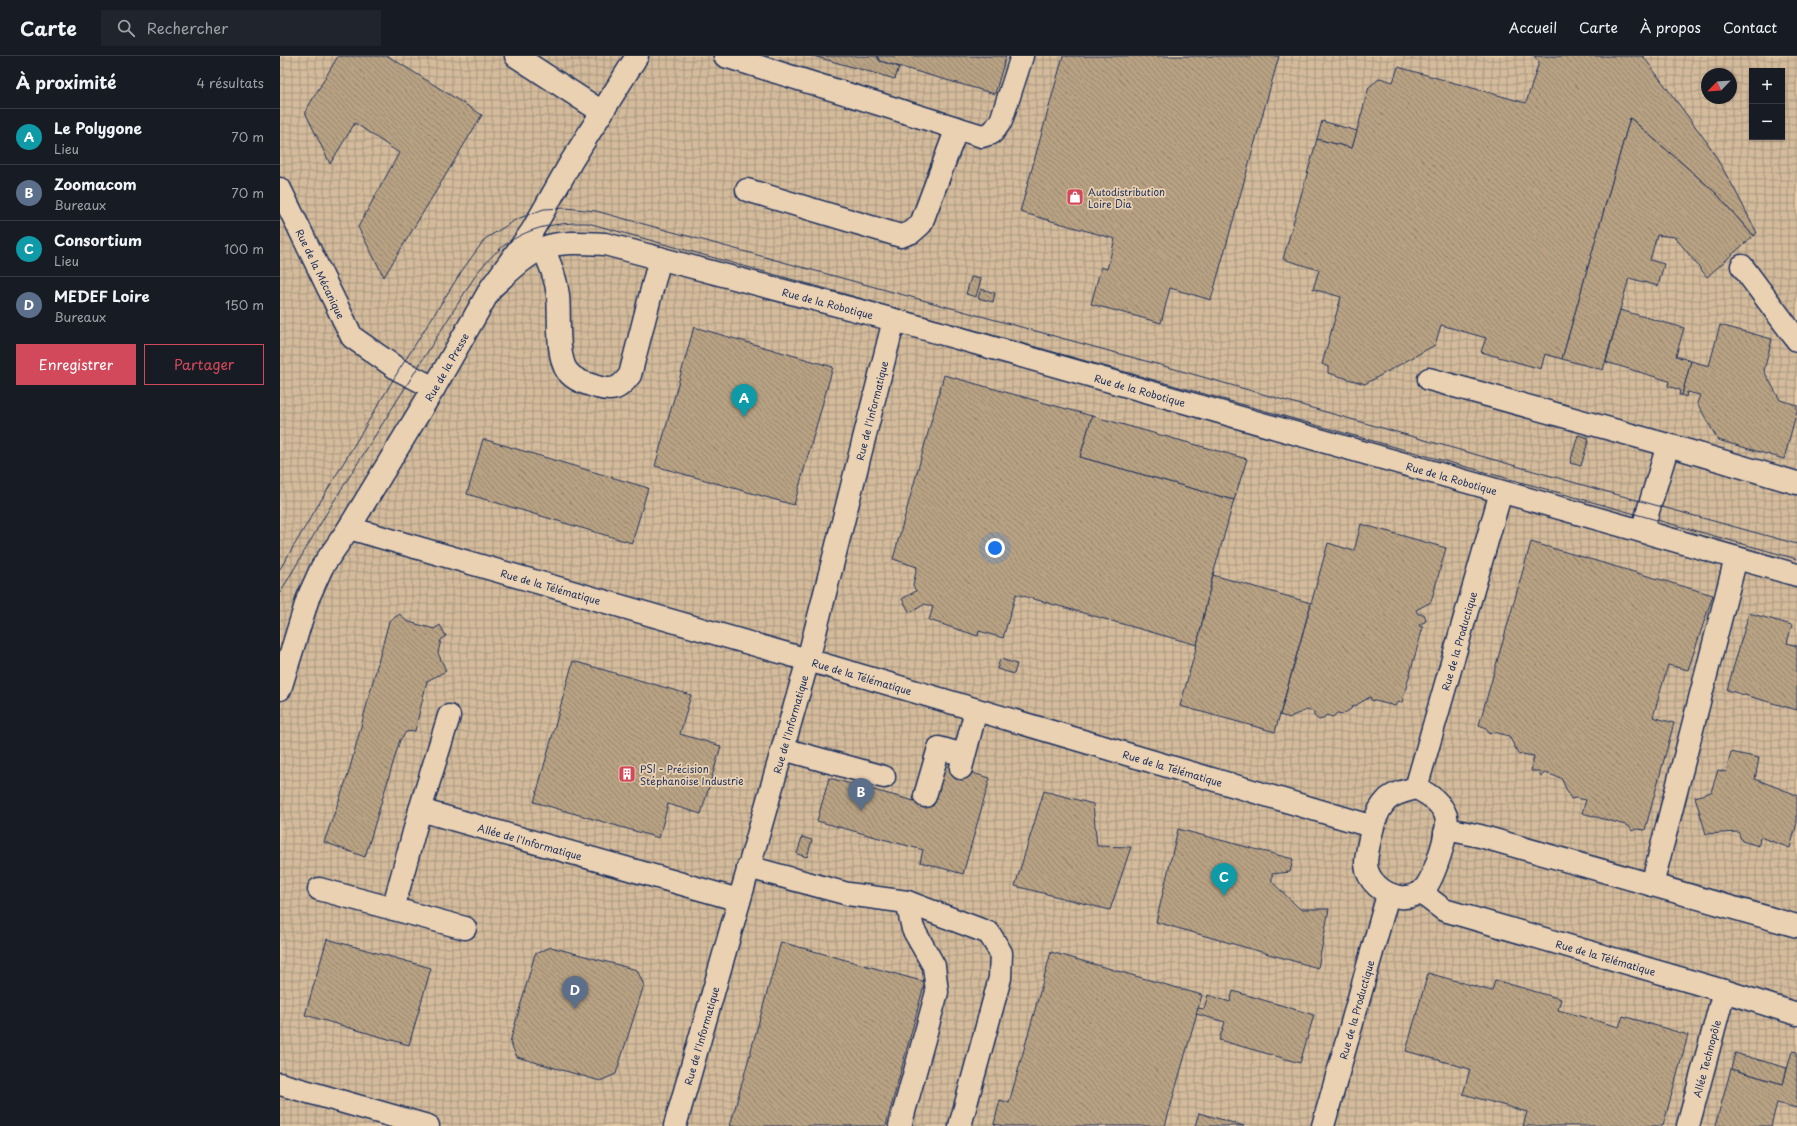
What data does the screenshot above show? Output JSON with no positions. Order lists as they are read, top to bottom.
{
  "streets": {
    "street": [
      "Rue de la Mécanique",
      "Rue de la Robotique",
      "Rue de la Presse",
      "Rue de l'Informatique",
      "Rue de la Télématique",
      "Rue de la Productique",
      "Allée de l'Informatique",
      "Allée Technopôle"
    ]
  },
  "crossings": [
    ["Rue de la Mécanique", "Rue de la Presse"],
    ["Rue de la Robotique", "Rue de la Presse"],
    ["Rue de la Robotique", "Rue de l'Informatique"],
    ["Rue de la Robotique", "Rue de la Productique"],
    ["Rue de la Presse", "Rue de la Télématique"],
    ["Rue de l'Informatique", "Rue de la Télématique"],
    ["Rue de l'Informatique", "Allée de l'Informatique"],
    ["Rue de la Télématique", "Rue de la Productique"],
    ["Rue de la Télématique", "Allée Technopôle"]
  ],
  "places": {
    "shop": ["Autodistribution Loire Dia"],
    "building": ["PSI - Précision Stéphanoise Industrie"]
  },
  "north": "bottom left",
  "page": {
    "header": "Carte",
    "search": "Rechercher",
    "nav": [
      "Accueil",
      "Carte",
      "À propos",
      "Contact"
    ],
    "heading": ["À proximité", "4 résultats"],
    "map_buttons": ["+", "−"],
    "list": [
      {
        "mark": "A",
        "name": "Le Polygone",
        "note": "Lieu",
        "value": "70 m"
      },
      {
        "mark": "B",
        "name": "Zoomacom",
        "note": "Bureaux",
        "value": "70 m"
      },
      {
        "mark": "C",
        "name": "Consortium",
        "note": "Lieu",
        "value": "100 m"
      },
      {
        "mark": "D",
        "name": "MEDEF Loire",
        "note": "Bureaux",
        "value": "150 m"
      }
    ],
    "buttons": ["Enregistrer", "Partager"],
    "pins": [
      "A",
      "B",
      "C",
      "D"
    ]
  }
}
